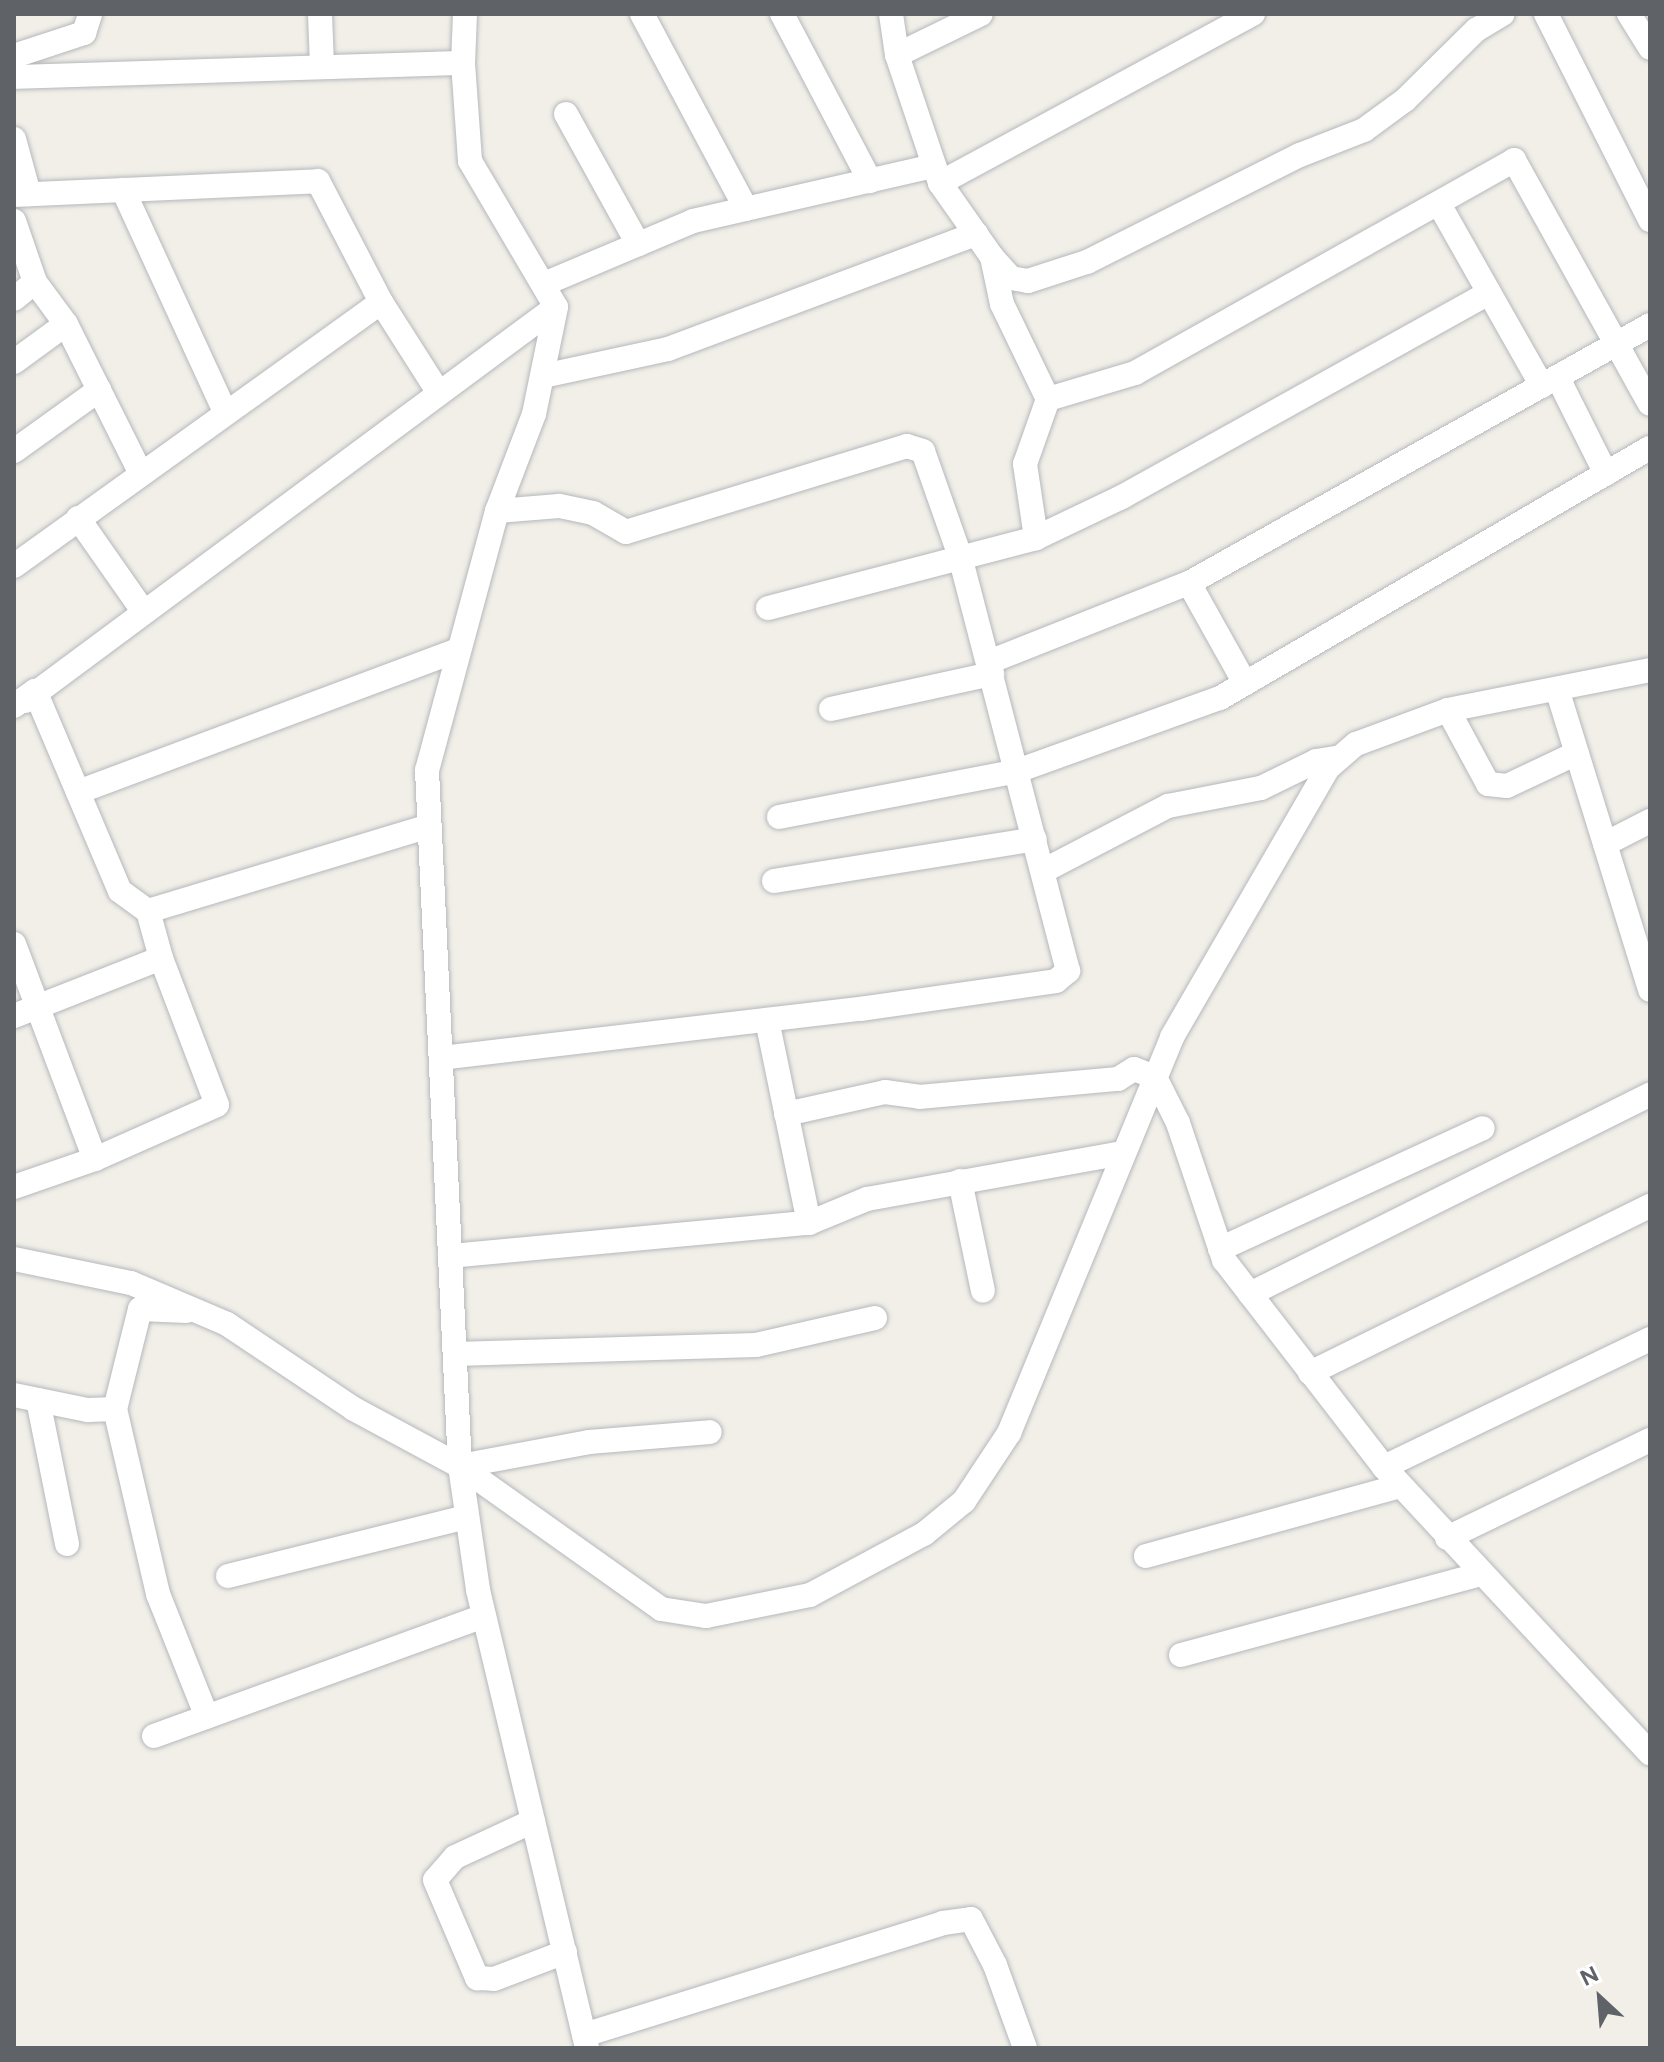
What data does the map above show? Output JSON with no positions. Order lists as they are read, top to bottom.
{
  "north": "top left"
}
